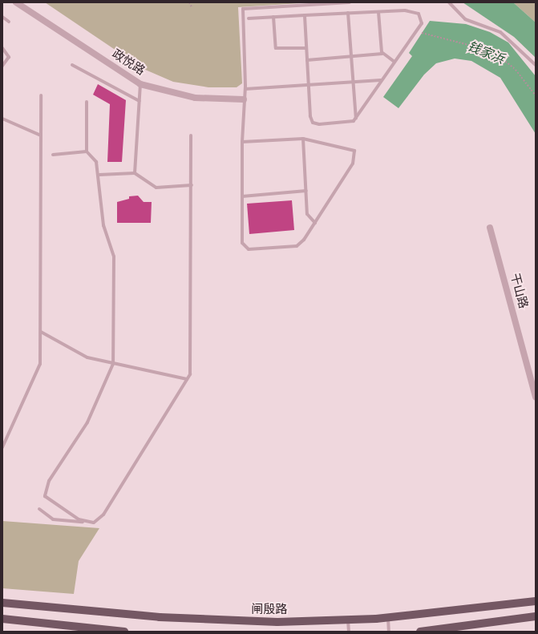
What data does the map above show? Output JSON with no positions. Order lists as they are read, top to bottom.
{
  "streets": {
    "main road": ["闸殷路"],
    "street": ["政悦路", "干山路"]
  },
  "water": ["钱家浜"]
}
